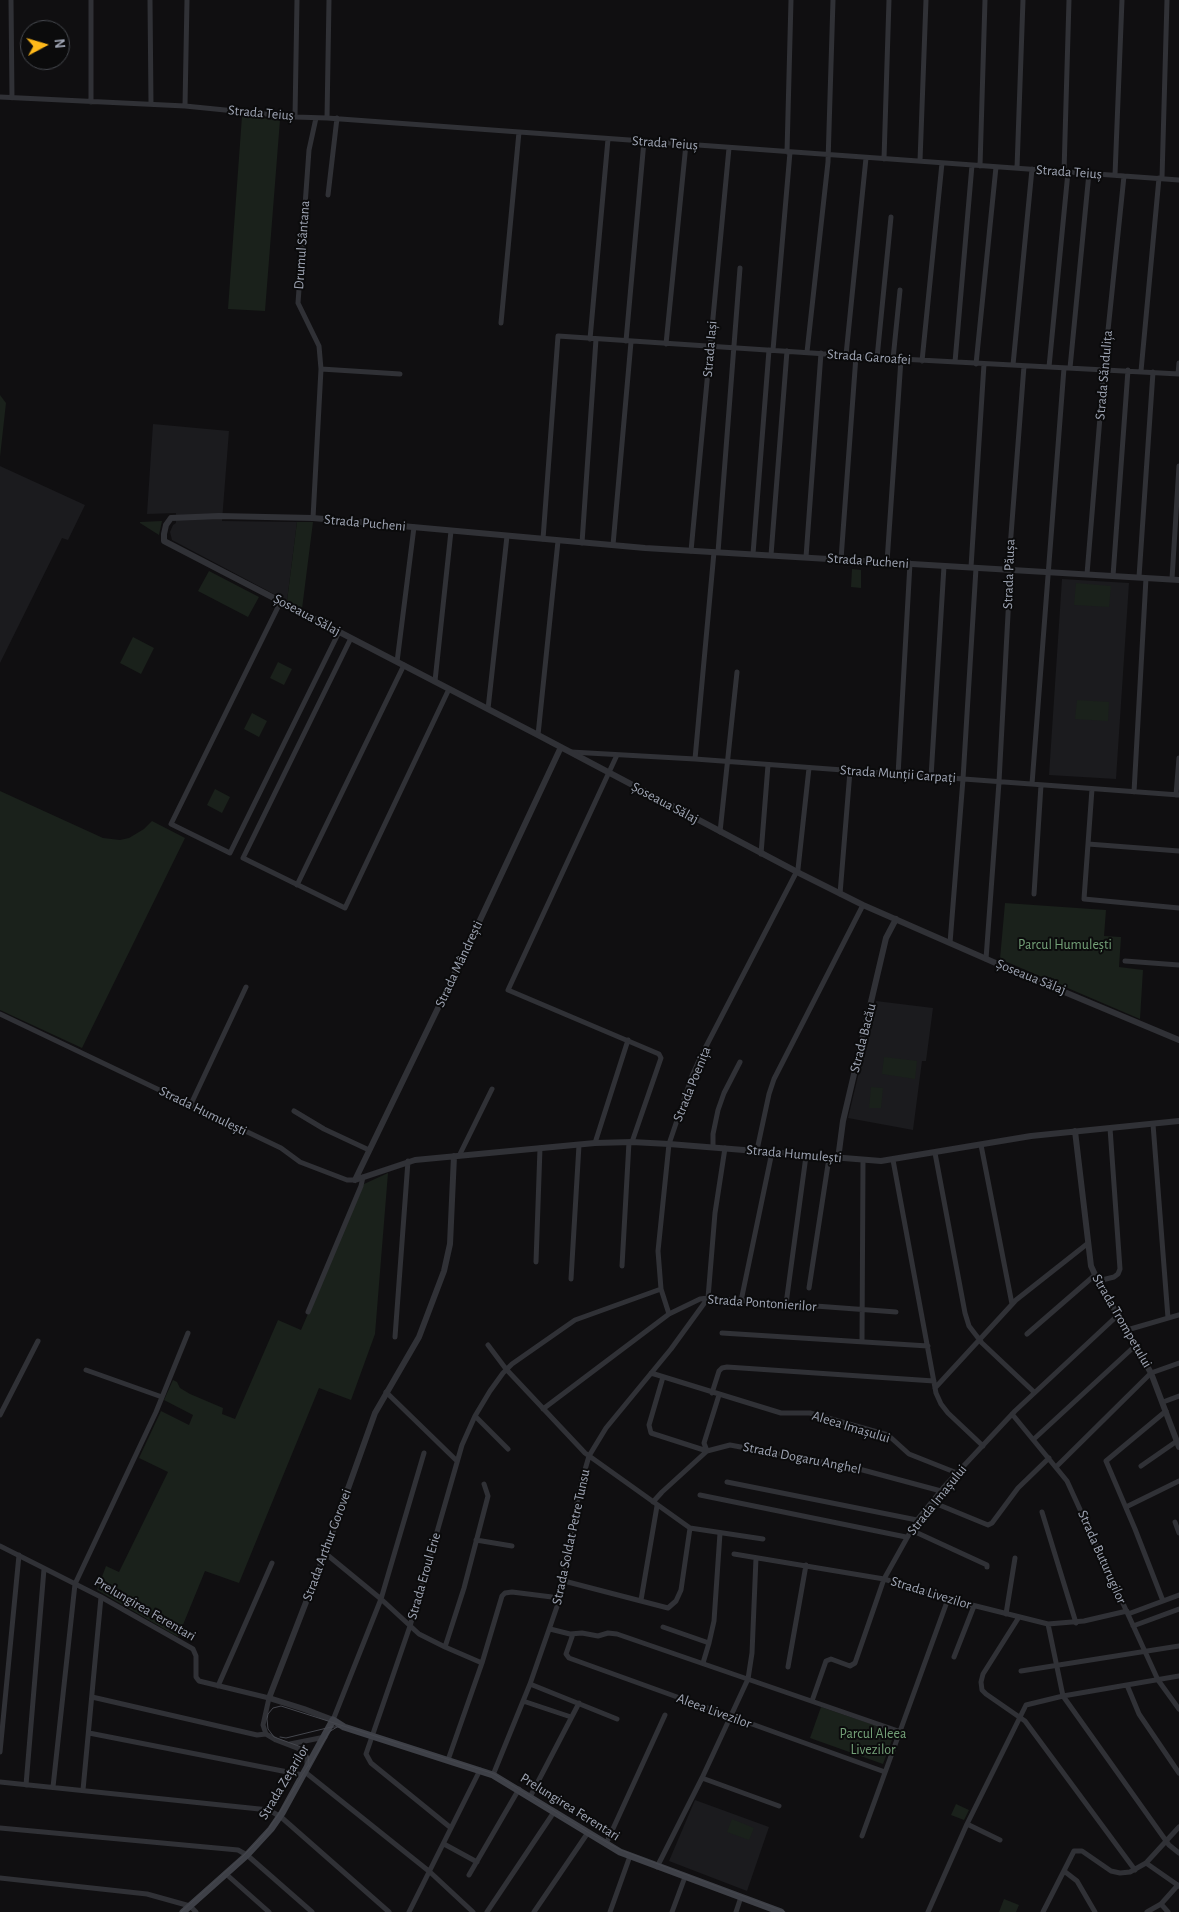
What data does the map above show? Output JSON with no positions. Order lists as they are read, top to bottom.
{
  "streets": {
    "main road": ["Prelungirea Ferentari", "Strada Zețarilor"],
    "street": [
      "Strada Teiuș",
      "Drumul Sântana",
      "Strada Iași",
      "Strada Garoafei",
      "Strada Săndulița",
      "Strada Pucheni",
      "Strada Păușa",
      "Șoseaua Sălaj",
      "Strada Munții Carpați",
      "Strada Mândrești",
      "Strada Bacău",
      "Strada Poenița",
      "Strada Humulești",
      "Strada Pontonierilor",
      "Strada Trompetului",
      "Aleea Imașului",
      "Strada Dogaru Anghel",
      "Strada Imașului",
      "Strada Soldat Petre Tunsu",
      "Strada Arthur Gorovei",
      "Strada Buturugilor",
      "Strada Eroul Erie",
      "Strada Livezilor",
      "Aleea Livezilor"
    ]
  },
  "crossings": [
    ["Strada Teiuș", "Drumul Sântana"],
    ["Strada Teiuș", "Strada Iași"],
    ["Strada Teiuș", "Strada Săndulița"],
    ["Drumul Sântana", "Strada Pucheni"],
    ["Strada Iași", "Strada Garoafei"],
    ["Strada Iași", "Strada Pucheni"],
    ["Strada Garoafei", "Strada Săndulița"],
    ["Strada Garoafei", "Strada Pucheni"],
    ["Strada Garoafei", "Strada Păușa"],
    ["Strada Săndulița", "Strada Pucheni"],
    ["Strada Pucheni", "Strada Păușa"],
    ["Strada Pucheni", "Șoseaua Sălaj"],
    ["Strada Păușa", "Șoseaua Sălaj"],
    ["Strada Păușa", "Strada Munții Carpați"],
    ["Șoseaua Sălaj", "Strada Munții Carpați"],
    ["Șoseaua Sălaj", "Strada Mândrești"],
    ["Șoseaua Sălaj", "Strada Bacău"],
    ["Șoseaua Sălaj", "Strada Poenița"],
    ["Strada Mândrești", "Strada Humulești"],
    ["Strada Bacău", "Strada Humulești"],
    ["Strada Poenița", "Strada Humulești"],
    ["Strada Poenița", "Strada Pontonierilor"],
    ["Strada Poenița", "Strada Eroul Erie"],
    ["Strada Humulești", "Strada Trompetului"],
    ["Strada Humulești", "Strada Arthur Gorovei"],
    ["Strada Pontonierilor", "Strada Soldat Petre Tunsu"],
    ["Strada Trompetului", "Strada Imașului"],
    ["Aleea Imașului", "Strada Imașului"],
    ["Aleea Imașului", "Strada Soldat Petre Tunsu"],
    ["Strada Dogaru Anghel", "Strada Imașului"],
    ["Strada Imașului", "Strada Buturugilor"],
    ["Strada Imașului", "Strada Livezilor"],
    ["Strada Soldat Petre Tunsu", "Prelungirea Ferentari"],
    ["Strada Arthur Gorovei", "Prelungirea Ferentari"],
    ["Strada Buturugilor", "Strada Livezilor"],
    ["Strada Eroul Erie", "Prelungirea Ferentari"],
    ["Prelungirea Ferentari", "Strada Zețarilor"]
  ],
  "parks": ["Parcul Humulești", "Parcul Aleea Livezilor"],
  "north": "right"
}
